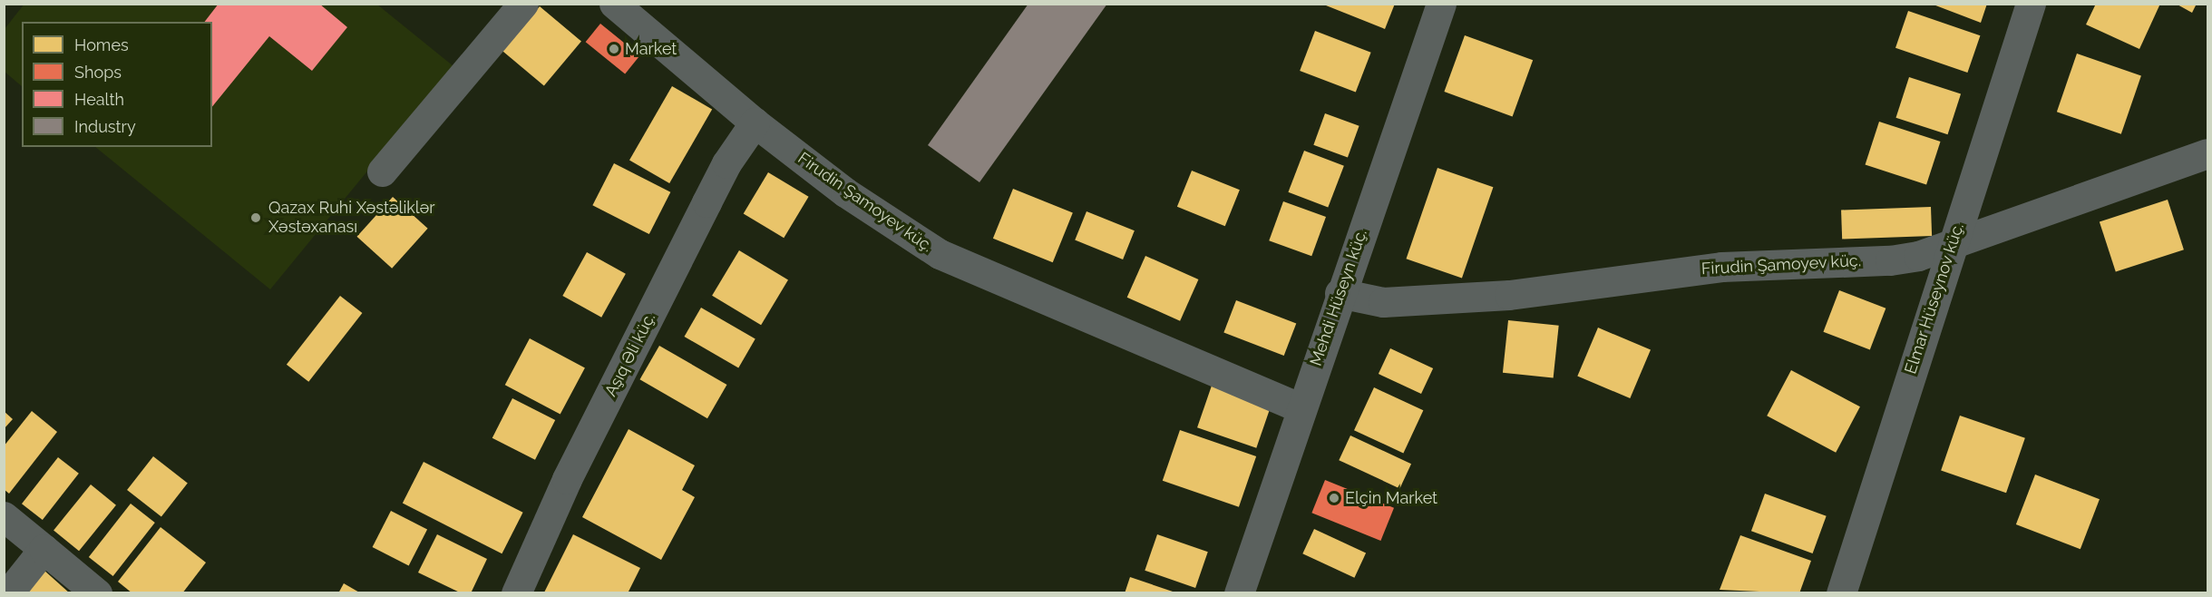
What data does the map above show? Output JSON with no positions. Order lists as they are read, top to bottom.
{
  "streets": {
    "street": [
      "Firudin Şamoyev küç.",
      "Mehdi Hüseyn küç.",
      "Elmar Hüseynov küç.",
      "Aşıq Əli küç."
    ]
  },
  "crossings": [
    ["Firudin Şamoyev küç.", "Mehdi Hüseyn küç."],
    ["Firudin Şamoyev küç.", "Elmar Hüseynov küç."],
    ["Firudin Şamoyev küç.", "Aşıq Əli küç."]
  ],
  "places": ["Market", "Qazax Ruhi Xəstəliklər Xəstəxanası", "Elçin Market"],
  "legend": [
    "Homes",
    "Shops",
    "Health",
    "Industry"
  ]
}
